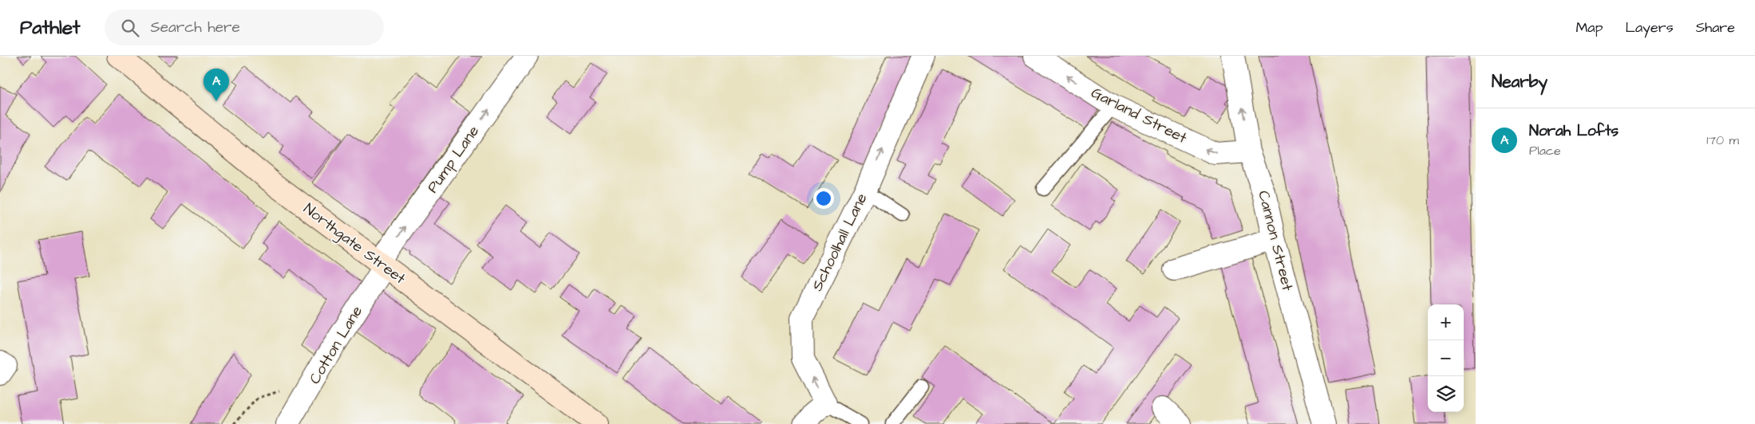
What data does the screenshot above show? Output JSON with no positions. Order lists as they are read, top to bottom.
{
  "streets": {
    "street": [
      "Garland Street",
      "Pump Lane",
      "Cannon Street",
      "Schoolhall Lane",
      "Northgate Street",
      "Cotton Lane"
    ]
  },
  "crossings": [
    ["Garland Street", "Cannon Street"],
    ["Pump Lane", "Northgate Street"],
    ["Pump Lane", "Cotton Lane"],
    ["Northgate Street", "Cotton Lane"]
  ],
  "one_way": ["Garland Street", "Pump Lane", "Schoolhall Lane"],
  "page": {
    "header": "Pathlet",
    "search": "Search here",
    "nav": ["Map", "Layers", "Share"],
    "heading": "Nearby",
    "pins": "A",
    "list": [
      {
        "mark": "A",
        "name": "Norah Lofts",
        "note": "Place",
        "value": "170 m"
      }
    ],
    "map_buttons": ["+", "−"]
  }
}
